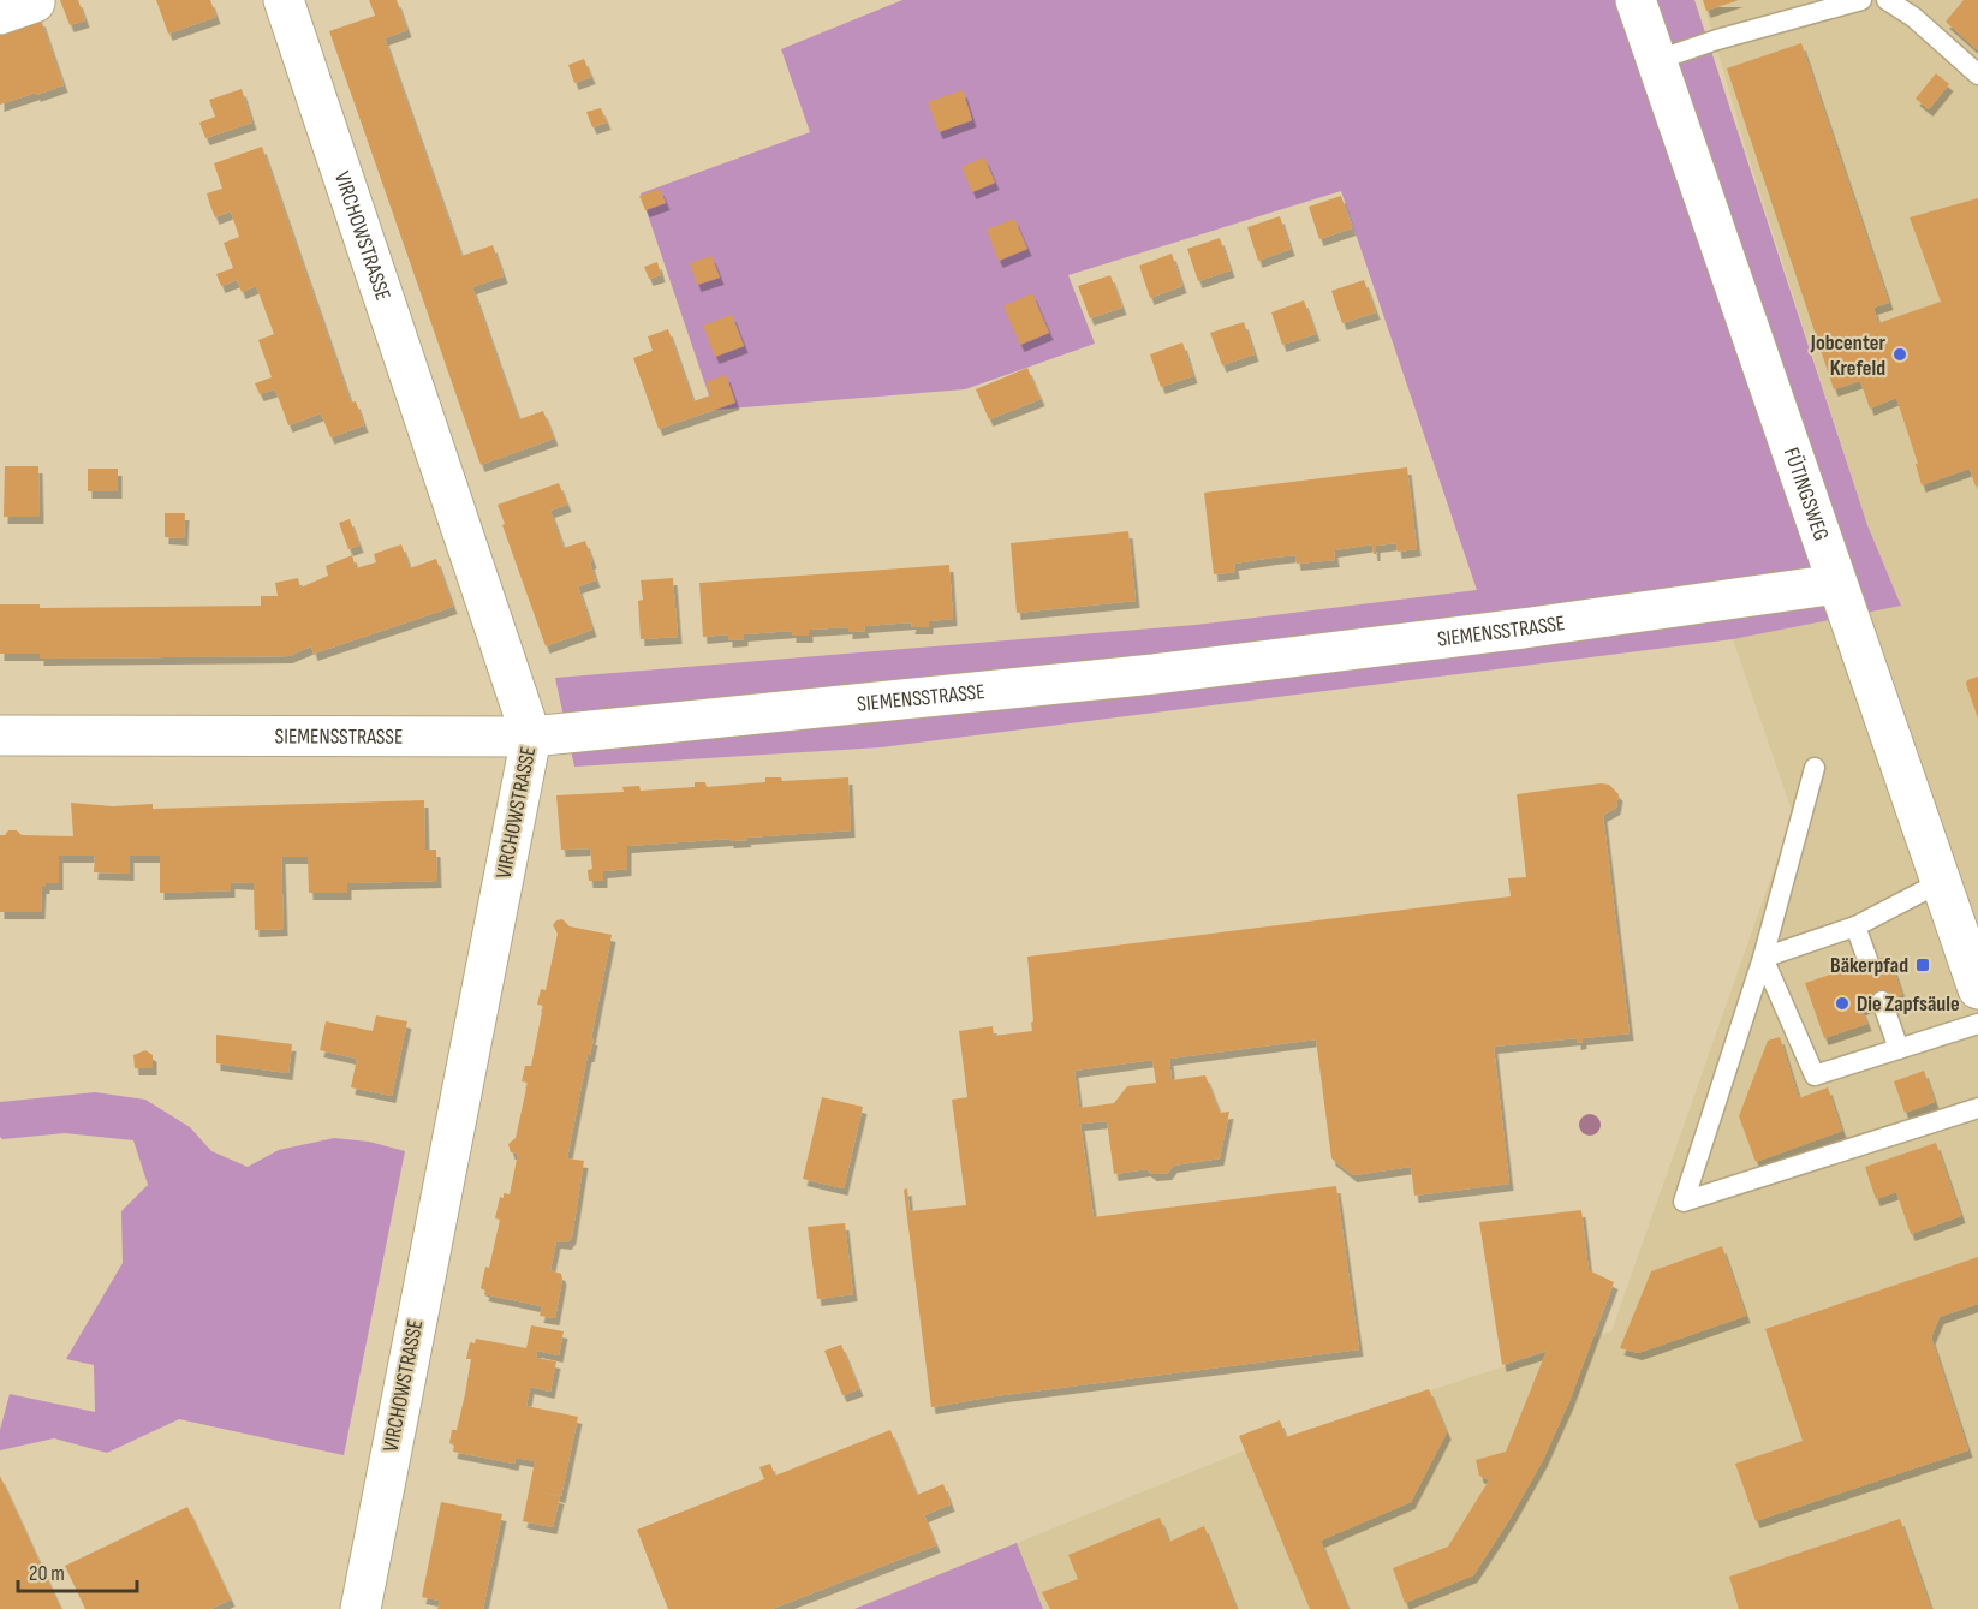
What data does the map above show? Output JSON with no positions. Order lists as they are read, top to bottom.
{
  "streets": {
    "street": ["VIRCHOWSTRASSE", "FÜTINGSWEG", "SIEMENSSTRASSE"]
  },
  "crossings": [
    ["VIRCHOWSTRASSE", "SIEMENSSTRASSE"],
    ["FÜTINGSWEG", "SIEMENSSTRASSE"]
  ],
  "places": {
    "other": ["Jobcenter Krefeld", "Die Zapfsäule"],
    "transit": ["Bäkerpfad"]
  },
  "scale_bar": "20 m"
}
